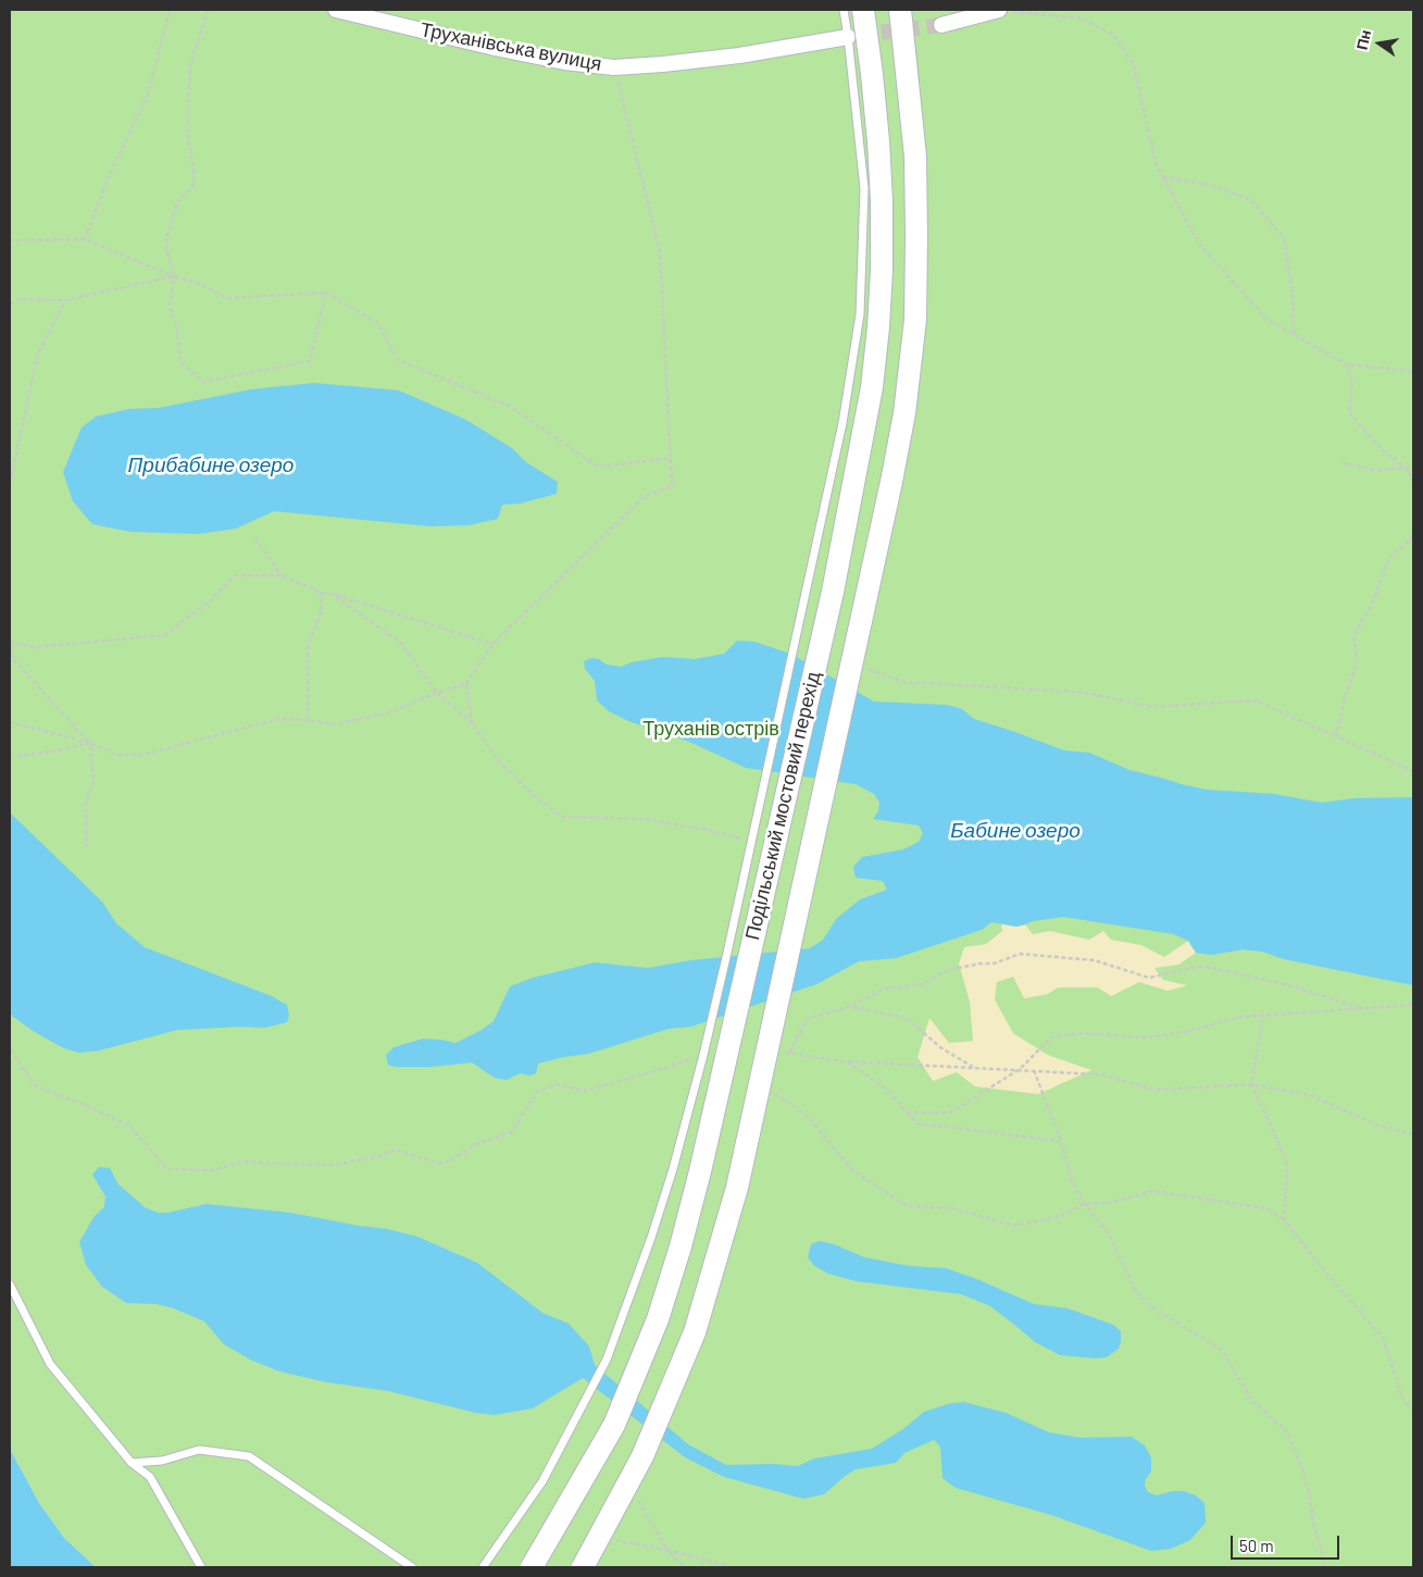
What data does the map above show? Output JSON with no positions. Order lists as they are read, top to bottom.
{
  "streets": {
    "main road": ["Подільський мостовий перехід"],
    "street": ["Труханівська вулиця"]
  },
  "water": ["Прибабине озеро", "Бабине озеро"],
  "parks": ["Труханів острів"],
  "scale_bar": "50 m",
  "north": "left"
}
